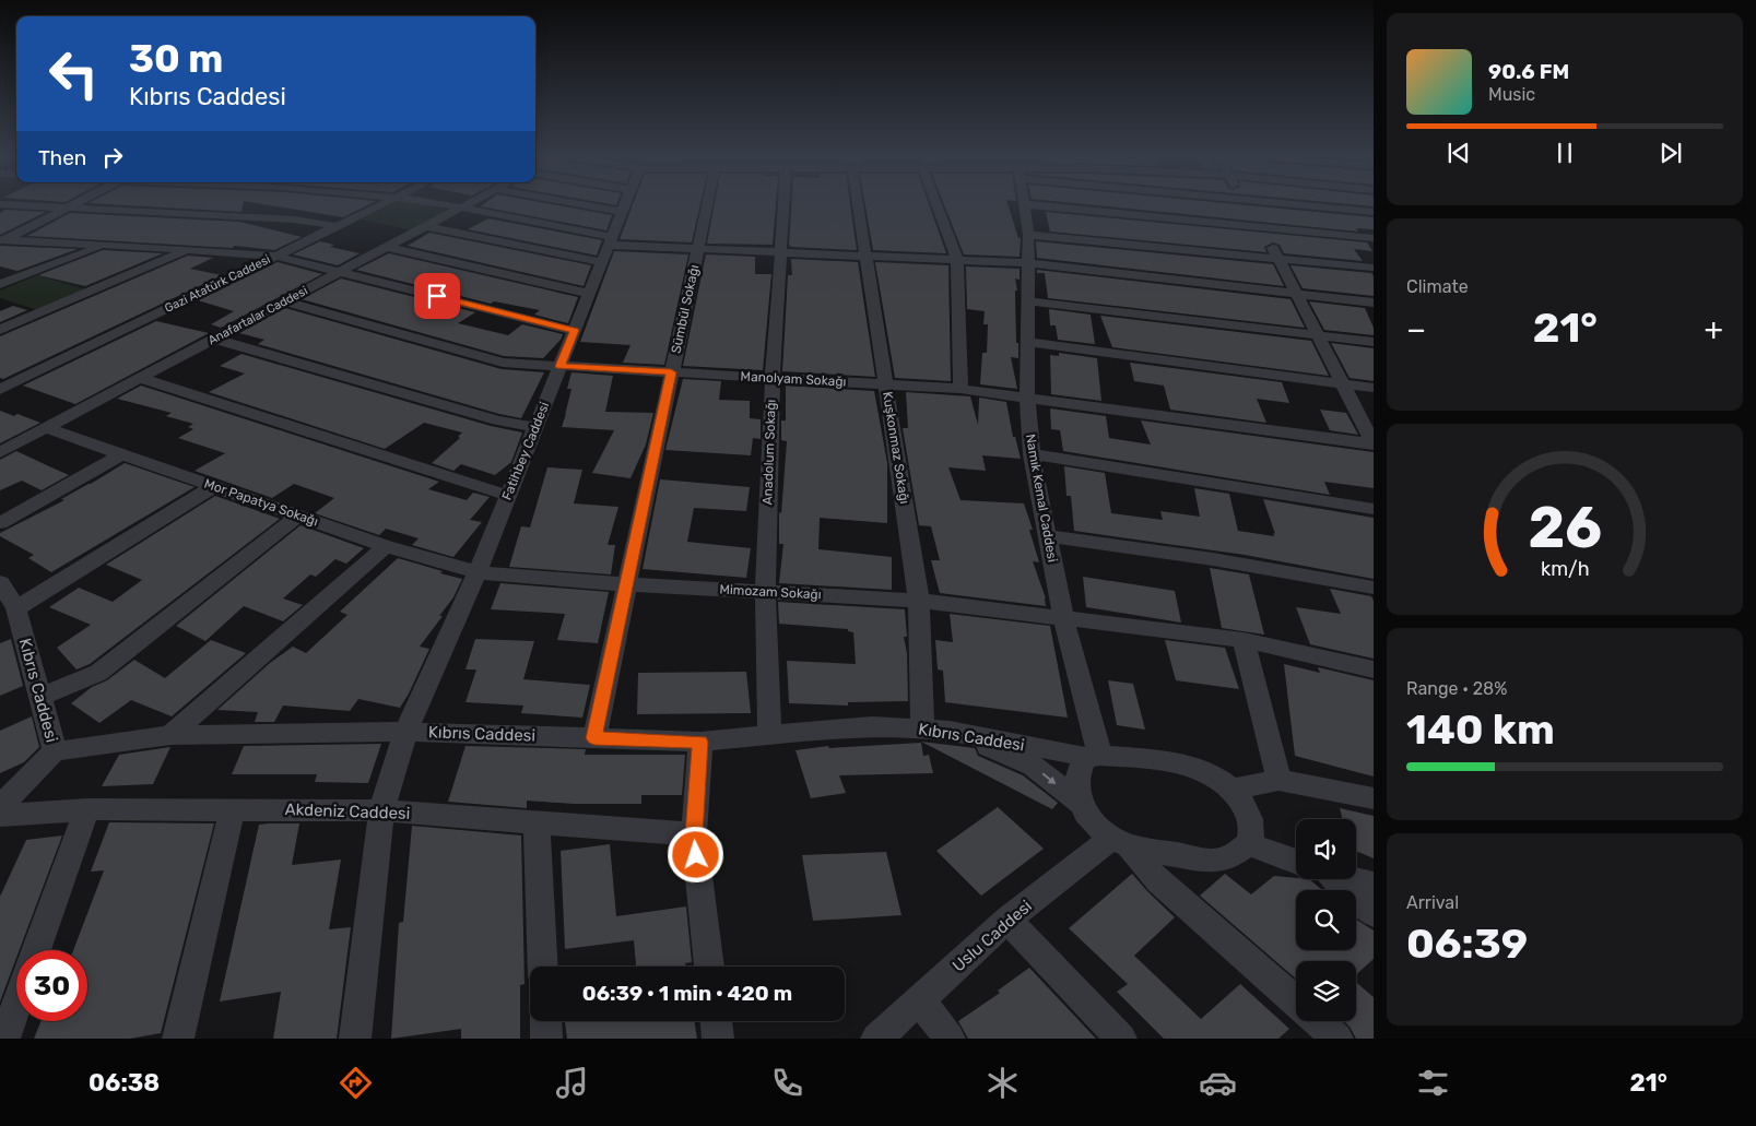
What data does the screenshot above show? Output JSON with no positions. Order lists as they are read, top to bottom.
{
  "streets": {
    "street": [
      "Gazi Atatürk Caddesi",
      "Sümbül Sokağı",
      "Anafartalar Caddesi",
      "Manolyam Sokağı",
      "Kuşkonmaz Sokağı",
      "Fatihbey Caddesi",
      "Anadolum Sokağı",
      "Namık Kemal Caddesi",
      "Mor Papatya Sokağı",
      "Mimozam Sokağı",
      "Kıbrıs Caddesi",
      "Akdeniz Caddesi",
      "Uslu Caddesi"
    ]
  },
  "crossings": [
    ["Sümbül Sokağı", "Manolyam Sokağı"],
    ["Sümbül Sokağı", "Mimozam Sokağı"],
    ["Sümbül Sokağı", "Kıbrıs Caddesi"],
    ["Anafartalar Caddesi", "Manolyam Sokağı"],
    ["Anafartalar Caddesi", "Mor Papatya Sokağı"],
    ["Manolyam Sokağı", "Kuşkonmaz Sokağı"],
    ["Manolyam Sokağı", "Fatihbey Caddesi"],
    ["Manolyam Sokağı", "Anadolum Sokağı"],
    ["Manolyam Sokağı", "Namık Kemal Caddesi"],
    ["Kuşkonmaz Sokağı", "Mimozam Sokağı"],
    ["Kuşkonmaz Sokağı", "Kıbrıs Caddesi"],
    ["Fatihbey Caddesi", "Mor Papatya Sokağı"],
    ["Fatihbey Caddesi", "Mimozam Sokağı"],
    ["Fatihbey Caddesi", "Kıbrıs Caddesi"],
    ["Fatihbey Caddesi", "Akdeniz Caddesi"],
    ["Anadolum Sokağı", "Mimozam Sokağı"],
    ["Anadolum Sokağı", "Kıbrıs Caddesi"],
    ["Namık Kemal Caddesi", "Mimozam Sokağı"],
    ["Namık Kemal Caddesi", "Kıbrıs Caddesi"],
    ["Mor Papatya Sokağı", "Mimozam Sokağı"]
  ],
  "page": {
    "turn": ["30 m", "Kıbrıs Caddesi"],
    "song": ["90.6 FM", "Music"],
    "then": "Then",
    "tile": [
      "Climate",
      ["Range · 28%", "140 km"],
      ["Arrival", "06:39"]
    ],
    "heat": ["−", "21°", "+"],
    "limit": "30",
    "trip": "06:39 · 1 min · 420 m",
    "tabs": ["06:38", "21°"],
    "gauge": ["26", "km/h"]
  }
}
